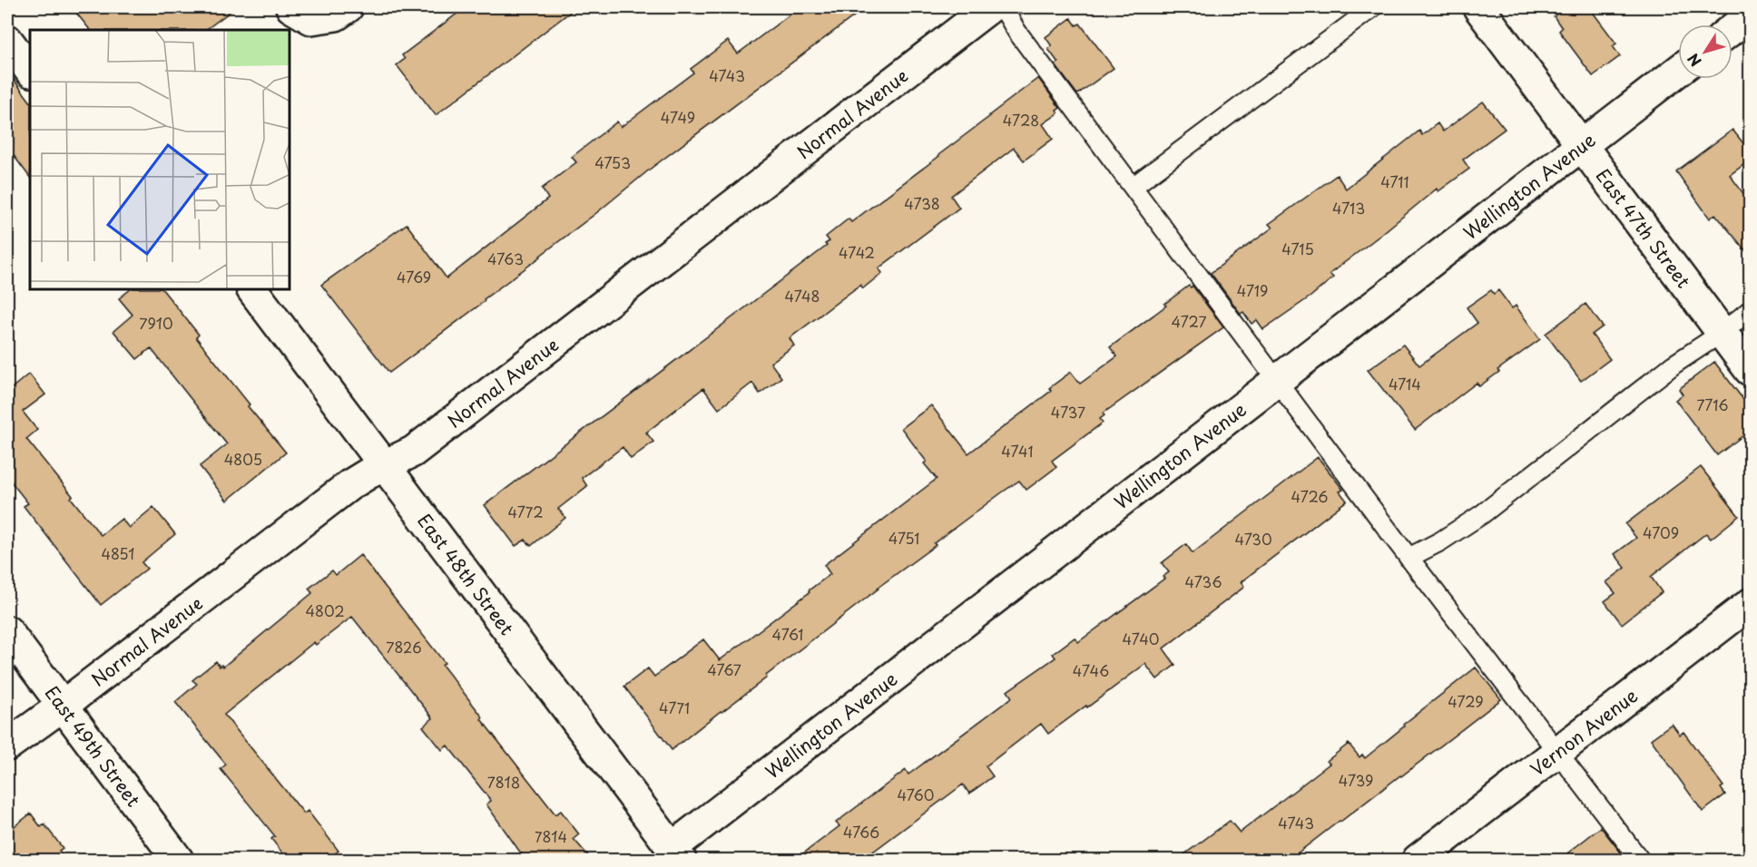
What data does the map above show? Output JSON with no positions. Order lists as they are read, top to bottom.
{
  "streets": {
    "street": [
      "Normal Avenue",
      "Wellington Avenue",
      "East 47th Street",
      "East 48th Street",
      "Vernon Avenue",
      "East 49th Street"
    ]
  },
  "crossings": [
    ["Normal Avenue", "East 48th Street"],
    ["Normal Avenue", "East 49th Street"],
    ["Wellington Avenue", "East 47th Street"],
    ["Wellington Avenue", "East 48th Street"]
  ],
  "house_numbers": [
    "4743",
    "4749",
    "4728",
    "4753",
    "4711",
    "4738",
    "4713",
    "4715",
    "4742",
    "4763",
    "4769",
    "4719",
    "4748",
    "4727",
    "7910",
    "4714",
    "7716",
    "4737",
    "4741",
    "4805",
    "4726",
    "4772",
    "4709",
    "4751",
    "4730",
    "4851",
    "4736",
    "4802",
    "4761",
    "4740",
    "7826",
    "4767",
    "4746",
    "4729",
    "4771",
    "4739",
    "7818",
    "4760",
    "4743",
    "4766",
    "7814"
  ],
  "north": "bottom left"
}
